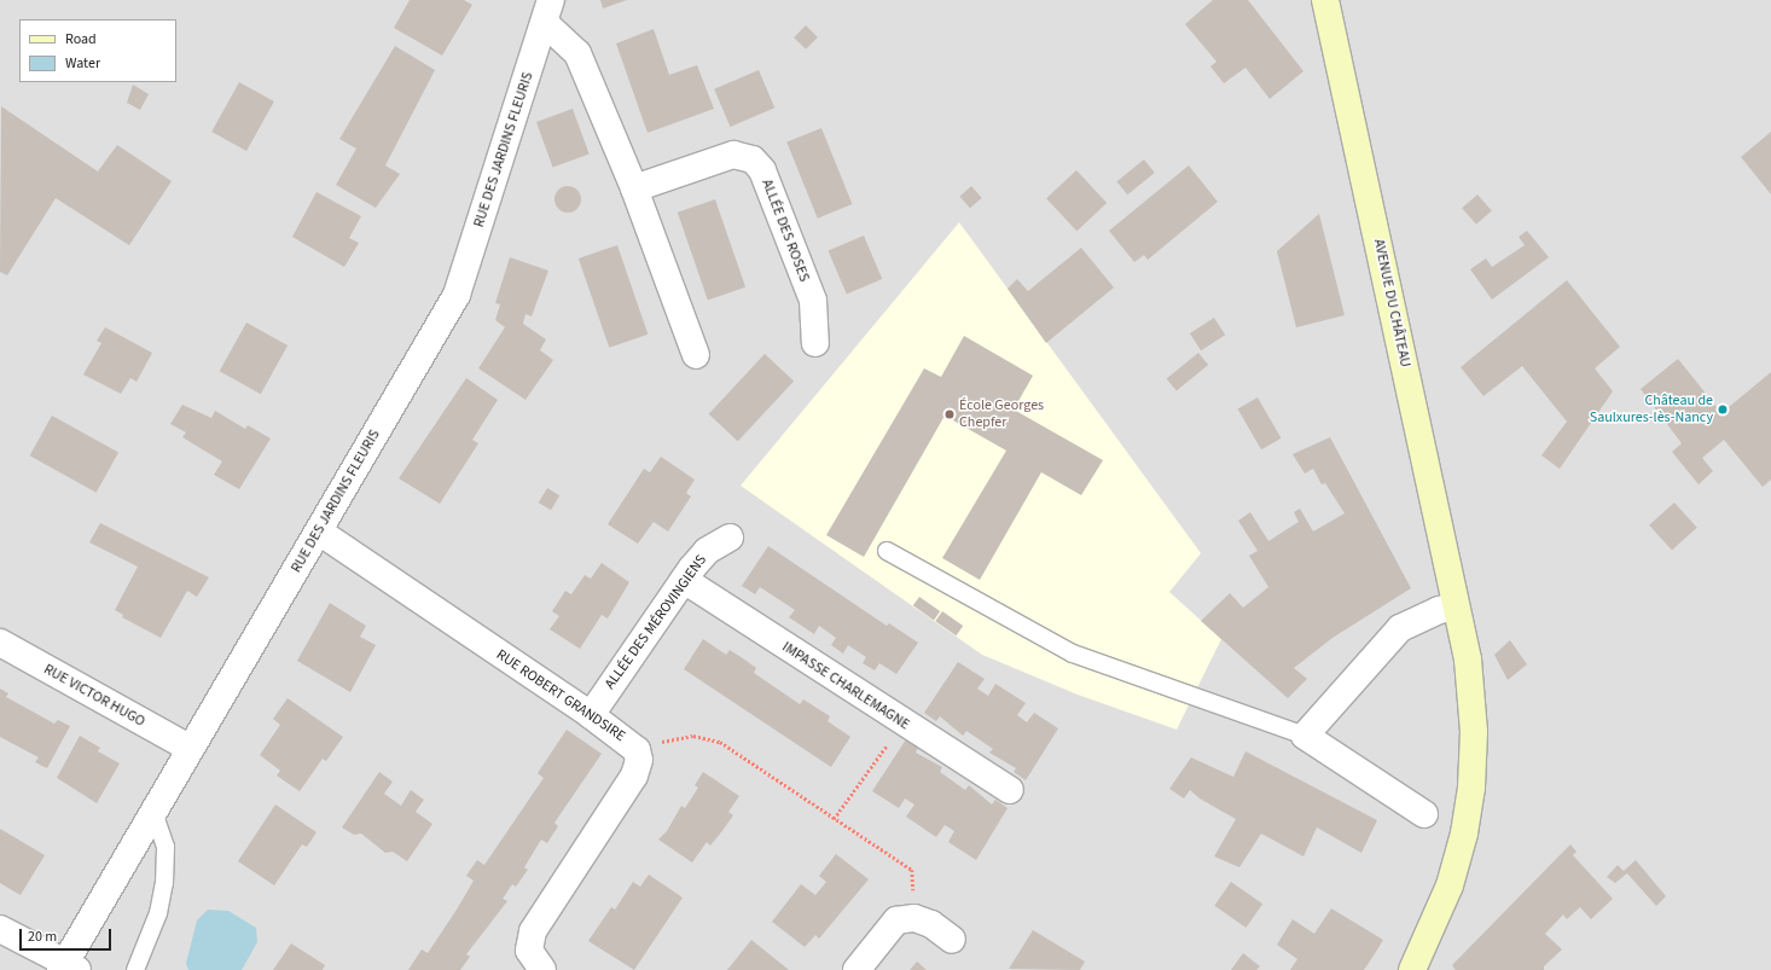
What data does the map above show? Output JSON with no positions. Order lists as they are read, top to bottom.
{
  "streets": {
    "main road": ["AVENUE DU CHÂTEAU"],
    "street": [
      "RUE DES JARDINS FLEURIS",
      "ALLÉE DES ROSES",
      "ALLÉE DES MÉROVINGIENS",
      "IMPASSE CHARLEMAGNE",
      "RUE VICTOR HUGO",
      "RUE ROBERT GRANDSIRE"
    ]
  },
  "crossings": [
    ["RUE DES JARDINS FLEURIS", "RUE VICTOR HUGO"],
    ["RUE DES JARDINS FLEURIS", "RUE ROBERT GRANDSIRE"],
    ["ALLÉE DES MÉROVINGIENS", "IMPASSE CHARLEMAGNE"],
    ["ALLÉE DES MÉROVINGIENS", "RUE ROBERT GRANDSIRE"]
  ],
  "places": ["Château de Saulxures-lès-Nancy", "École Georges Chepfer"],
  "legend": ["Road", "Water"],
  "scale_bar": "20 m"
}
